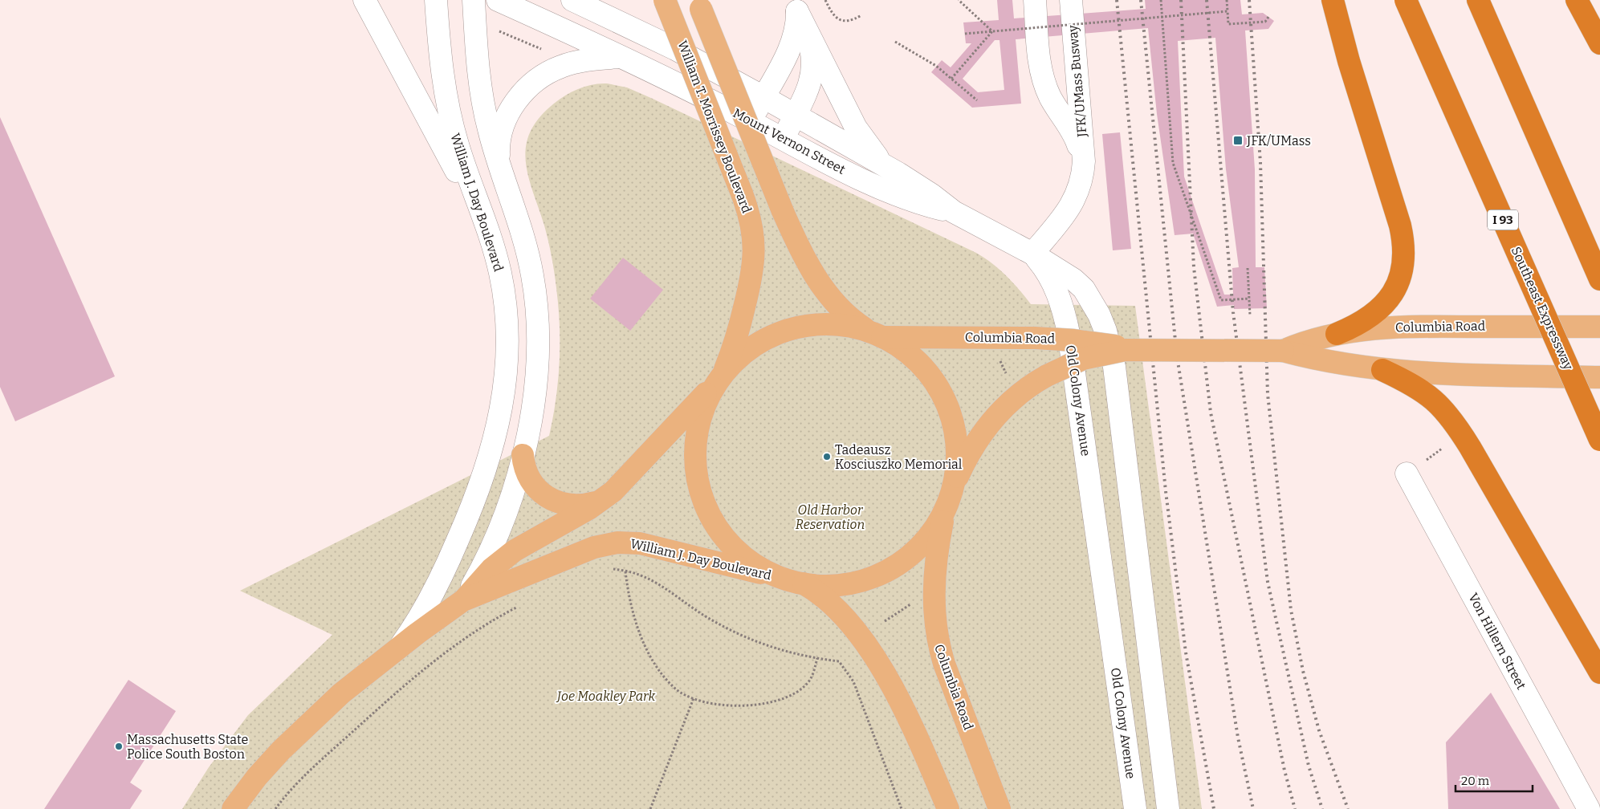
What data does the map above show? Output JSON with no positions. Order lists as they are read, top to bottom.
{
  "streets": {
    "highway": ["I 93", "Southeast Expressway"],
    "main road": ["William T. Morrissey Boulevard", "William J. Day Boulevard", "Columbia Road"],
    "street": [
      "JFK/UMass Busway",
      "Mount Vernon Street",
      "Old Colony Avenue",
      "Von Hillern Street"
    ]
  },
  "crossings": [
    ["JFK/UMass Busway", "Mount Vernon Street"],
    ["JFK/UMass Busway", "Old Colony Avenue"],
    ["William T. Morrissey Boulevard", "William J. Day Boulevard"],
    ["Mount Vernon Street", "Old Colony Avenue"],
    ["William J. Day Boulevard", "Columbia Road"]
  ],
  "parks": ["Old Harbor Reservation", "Joe Moakley Park"],
  "places": {
    "transit": ["JFK/UMass"],
    "other": ["Tadeausz Kosciuszko Memorial", "Massachusetts State Police South Boston"]
  },
  "scale_bar": "20 m"
}
